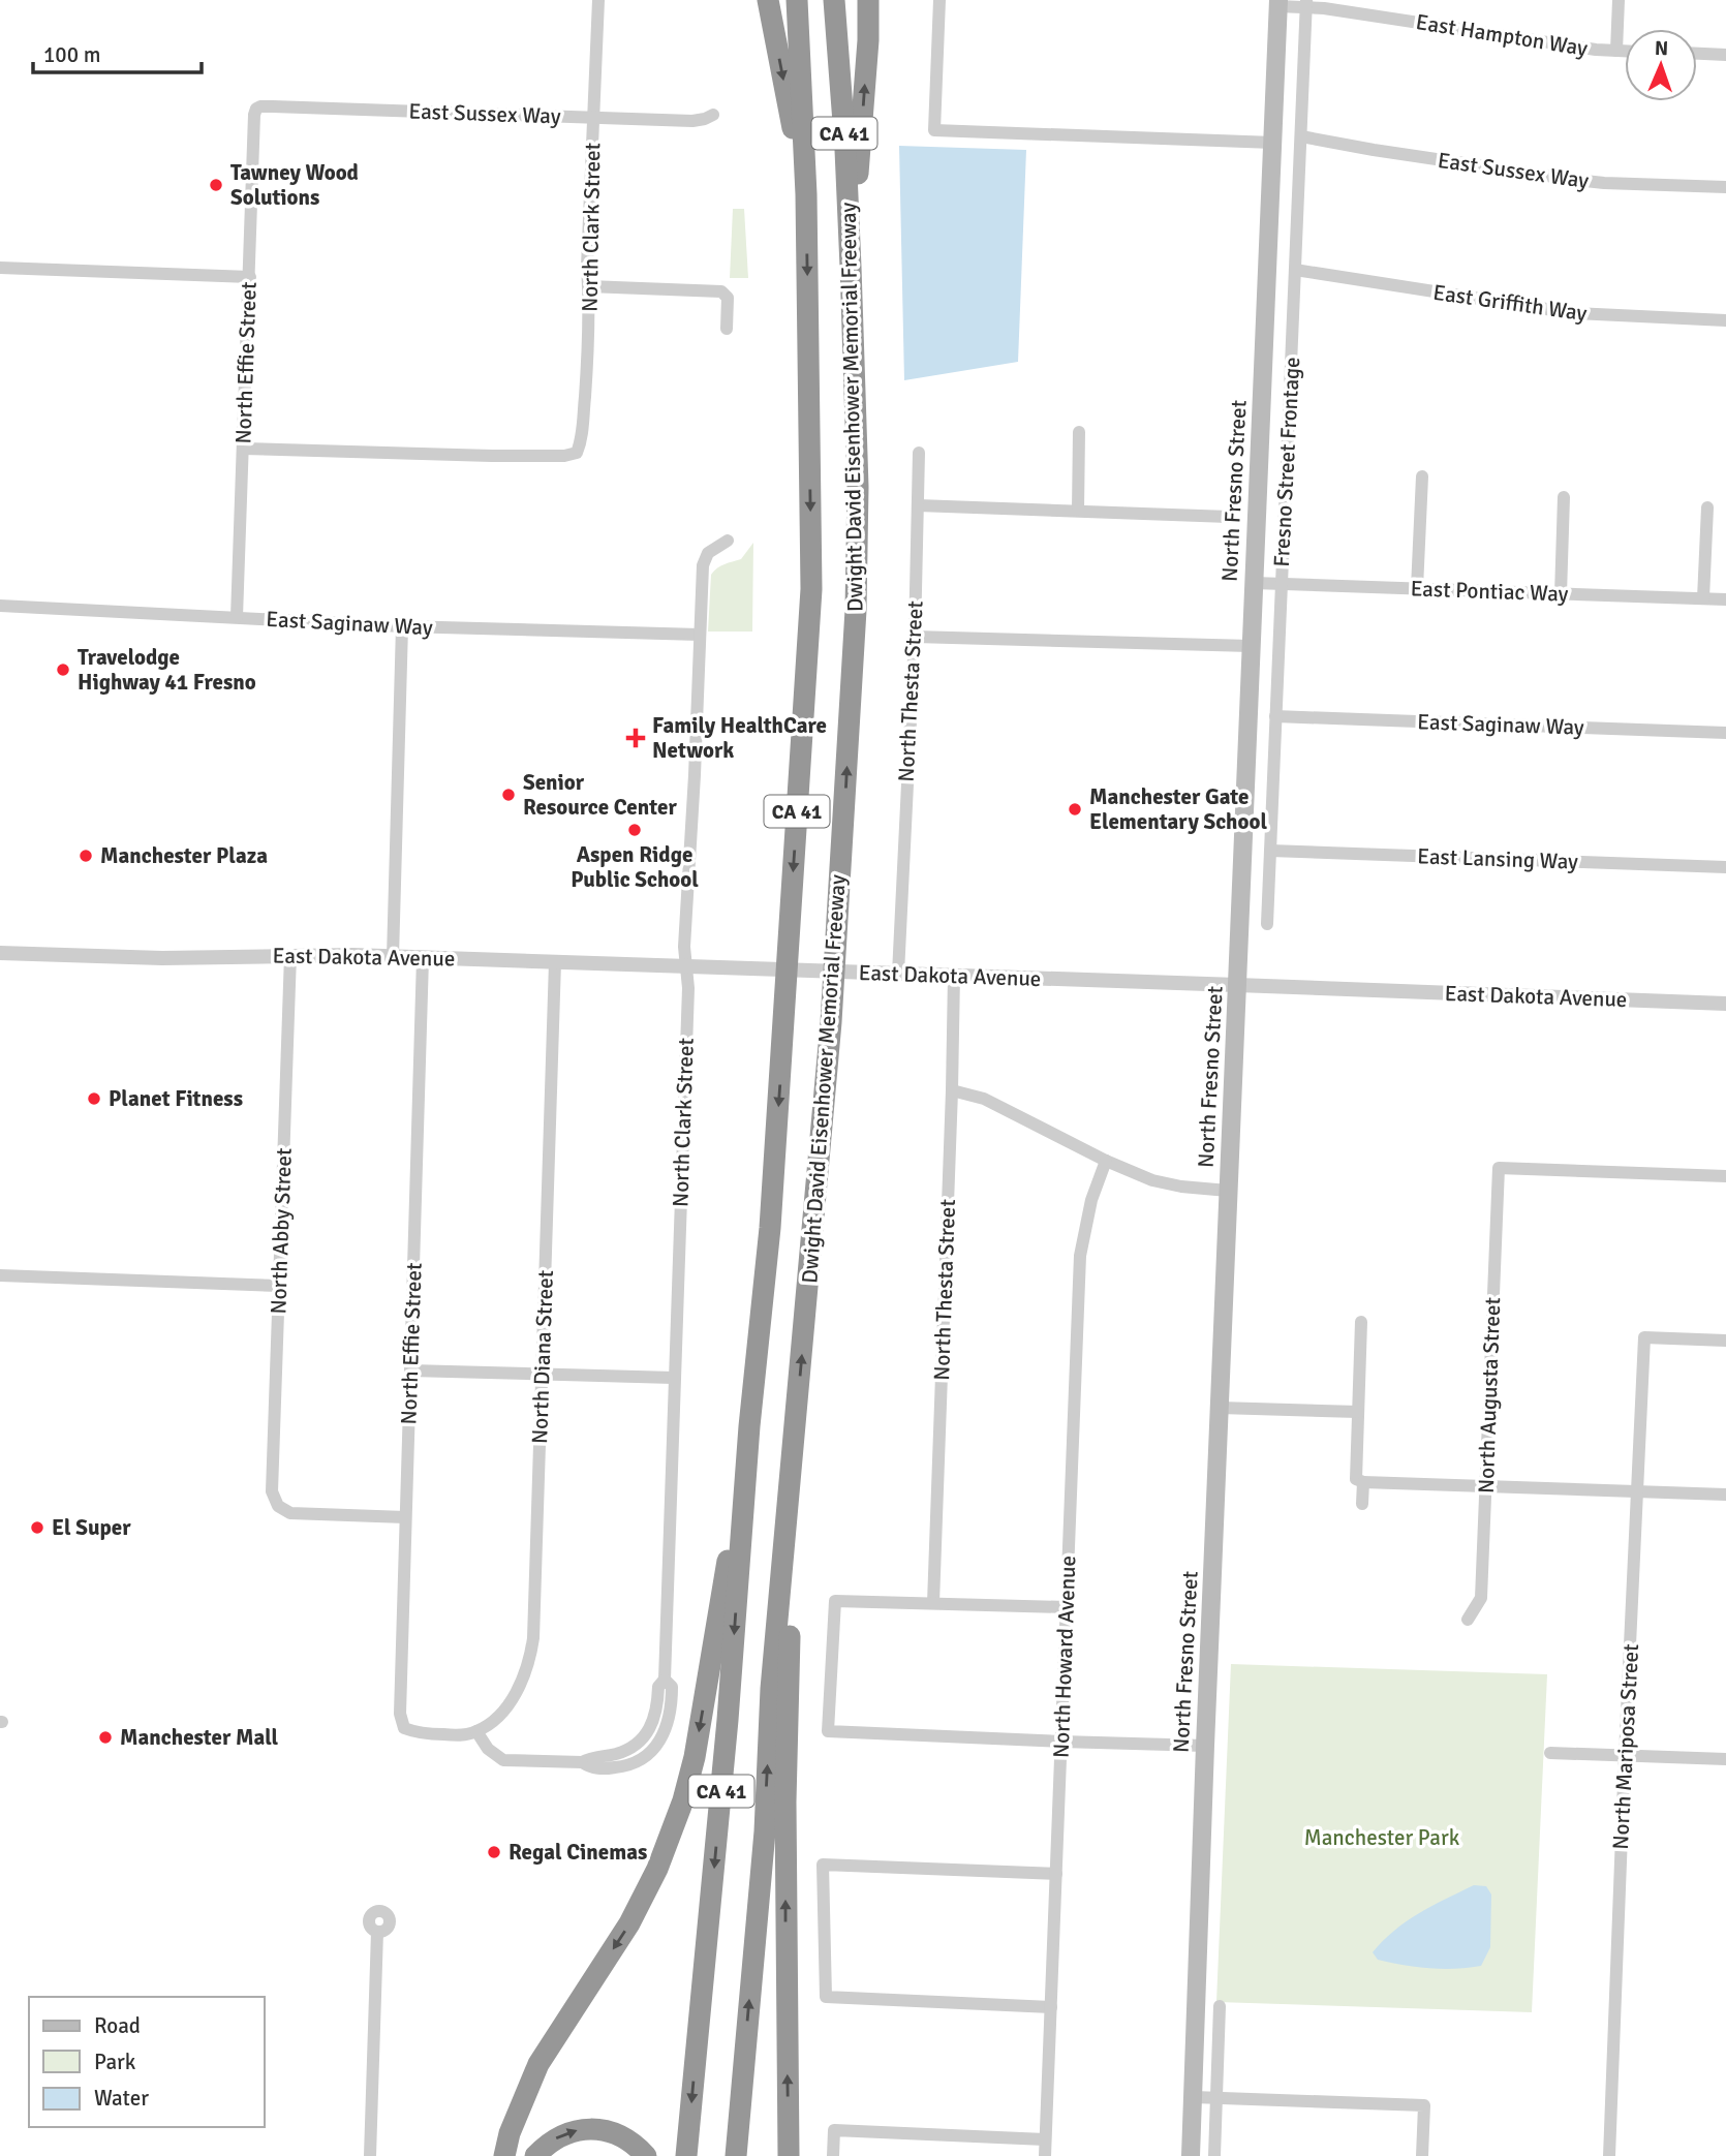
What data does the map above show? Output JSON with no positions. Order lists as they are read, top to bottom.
{
  "streets": {
    "highway": ["CA 41", "Dwight David Eisenhower Memorial Freeway"],
    "main road": ["North Fresno Street"],
    "street": [
      "East Hampton Way",
      "East Sussex Way",
      "North Clark Street",
      "East Griffith Way",
      "North Effie Street",
      "Fresno Street Frontage",
      "East Pontiac Way",
      "East Saginaw Way",
      "North Thesta Street",
      "East Lansing Way",
      "East Dakota Avenue",
      "North Abby Street",
      "North Diana Street",
      "North Augusta Street",
      "North Howard Avenue",
      "North Mariposa Street"
    ]
  },
  "crossings": [
    ["East Hampton Way", "Fresno Street Frontage"],
    ["East Hampton Way", "North Fresno Street"],
    ["East Sussex Way", "North Clark Street"],
    ["East Sussex Way", "North Effie Street"],
    ["East Sussex Way", "Fresno Street Frontage"],
    ["North Clark Street", "North Effie Street"],
    ["North Clark Street", "East Saginaw Way"],
    ["North Clark Street", "East Dakota Avenue"],
    ["East Griffith Way", "Fresno Street Frontage"],
    ["North Effie Street", "East Saginaw Way"],
    ["North Effie Street", "East Dakota Avenue"],
    ["North Effie Street", "North Abby Street"],
    ["North Effie Street", "North Diana Street"],
    ["Fresno Street Frontage", "East Pontiac Way"],
    ["Fresno Street Frontage", "East Saginaw Way"],
    ["Fresno Street Frontage", "East Lansing Way"],
    ["North Fresno Street", "East Pontiac Way"],
    ["North Fresno Street", "East Dakota Avenue"],
    ["North Thesta Street", "East Dakota Avenue"],
    ["East Dakota Avenue", "North Abby Street"],
    ["East Dakota Avenue", "North Diana Street"]
  ],
  "parks": ["Manchester Park"],
  "places": {
    "other": [
      "Tawney Wood Solutions",
      "Travelodge Highway 41 Fresno",
      "Senior Resource Center",
      "Manchester Gate Elementary School",
      "Aspen Ridge Public School",
      "Manchester Plaza",
      "Planet Fitness",
      "El Super",
      "Manchester Mall",
      "Regal Cinemas"
    ],
    "health": ["Family HealthCare Network"]
  },
  "legend": ["Road", "Park", "Water"],
  "scale_bar": "100 m",
  "north": "top"
}
